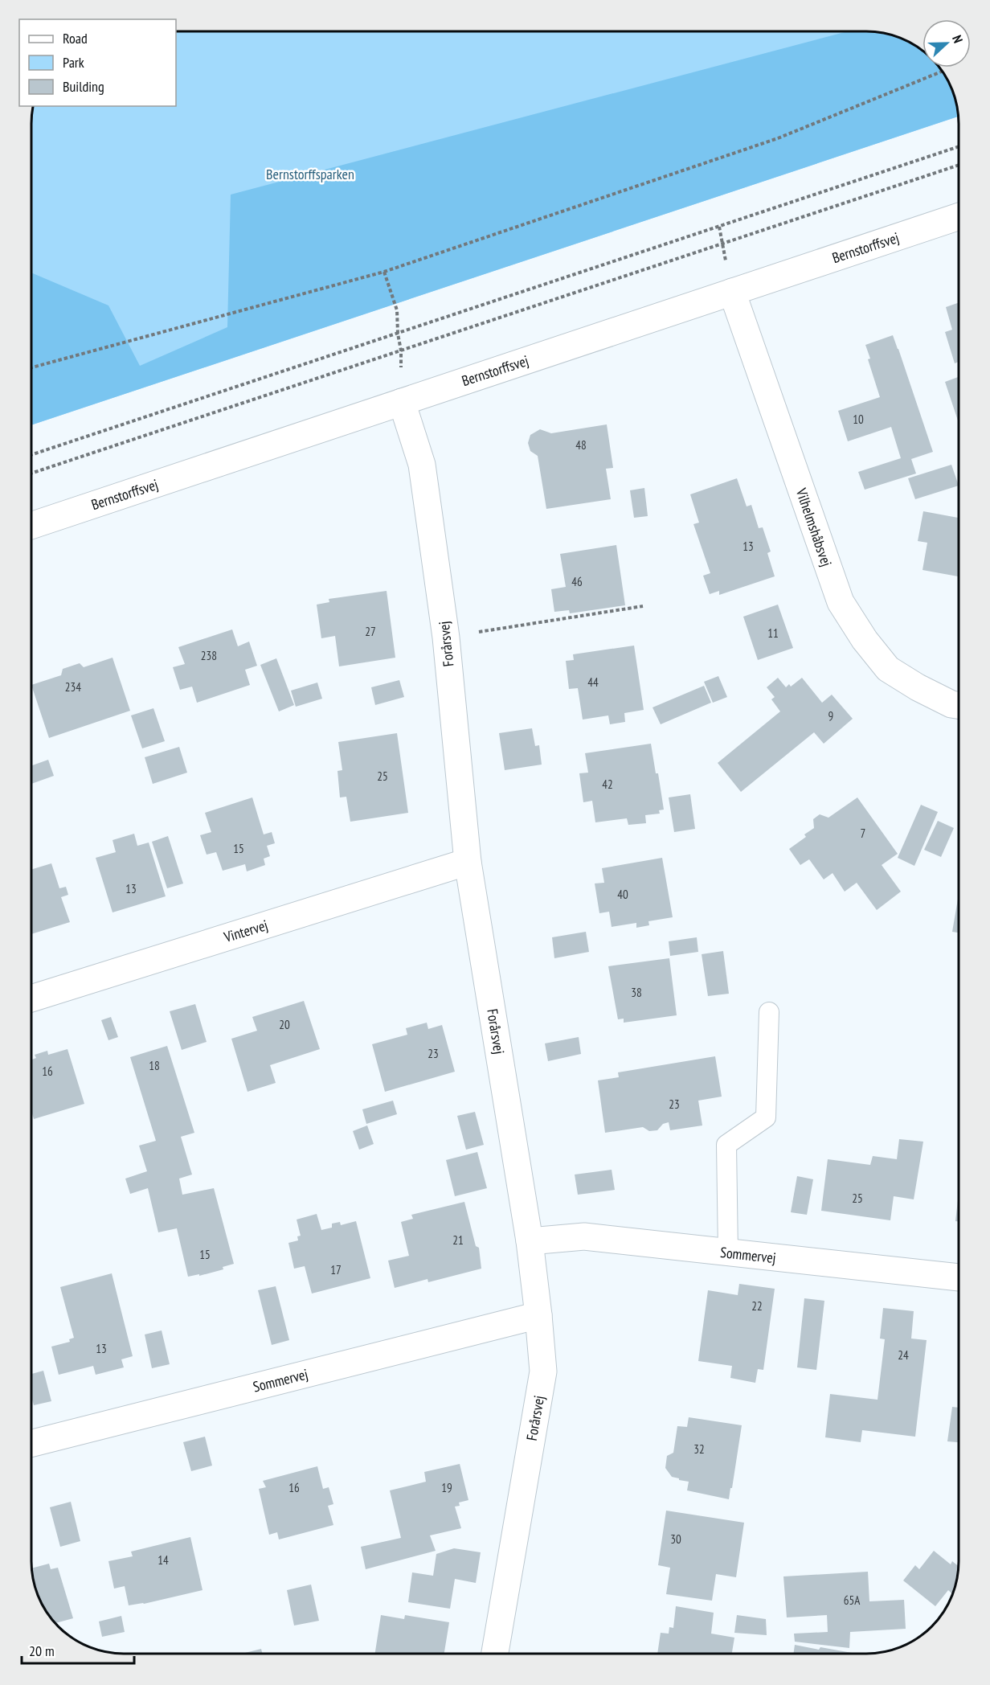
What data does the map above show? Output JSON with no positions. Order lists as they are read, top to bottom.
{
  "streets": {
    "street": [
      "Bernstorffsvej",
      "Vilhelmshåbsvej",
      "Forårsvej",
      "Vintervej",
      "Sommervej"
    ]
  },
  "crossings": [
    ["Bernstorffsvej", "Vilhelmshåbsvej"],
    ["Bernstorffsvej", "Forårsvej"],
    ["Forårsvej", "Vintervej"],
    ["Forårsvej", "Sommervej"]
  ],
  "parks": ["Bernstorffsparken"],
  "house_numbers": [
    "10",
    "48",
    "13",
    "46",
    "27",
    "11",
    "238",
    "44",
    "234",
    "9",
    "25",
    "42",
    "7",
    "15",
    "13",
    "40",
    "38",
    "20",
    "23",
    "18",
    "16",
    "23",
    "25",
    "21",
    "15",
    "17",
    "22",
    "13",
    "24",
    "32",
    "16",
    "19",
    "30",
    "14",
    "65A"
  ],
  "legend": ["Road", "Park", "Building"],
  "scale_bar": "20 m",
  "north": "right"
}
